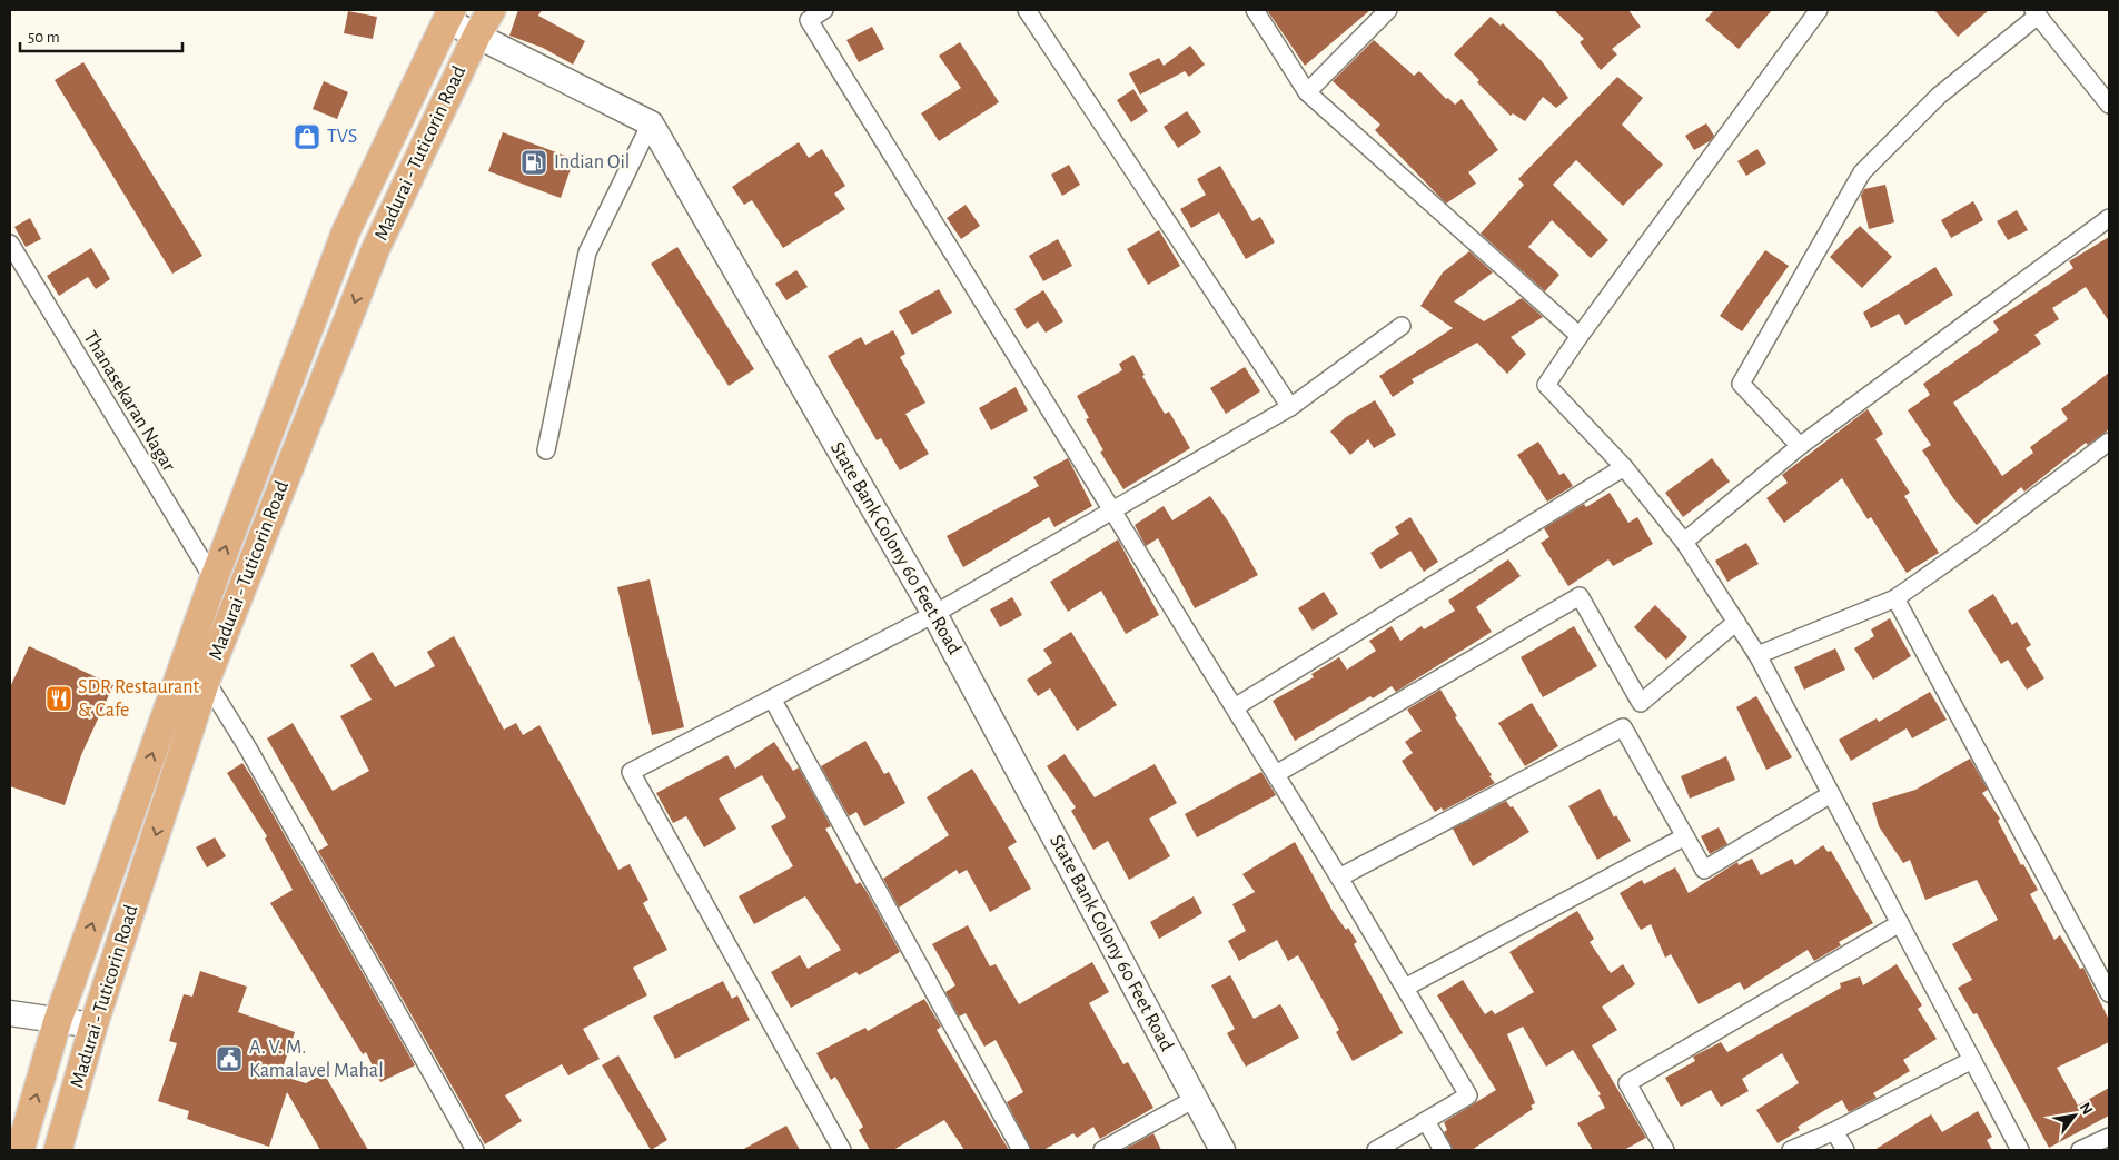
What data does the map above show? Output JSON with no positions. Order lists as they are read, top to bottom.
{
  "streets": {
    "main road": ["Madurai - Tuticorin Road"],
    "street": ["Thanasekaran Nagar", "State Bank Colony 60 Feet Road"]
  },
  "crossings": [
    ["Madurai - Tuticorin Road", "Thanasekaran Nagar"]
  ],
  "places": {
    "shop": ["TVS"],
    "fuel station": ["Indian Oil"],
    "restaurant": ["SDR Restaurant & Cafe"],
    "public building": ["A. V. M. Kamalavel Mahal"]
  },
  "scale_bar": "50 m",
  "north": "top right"
}
